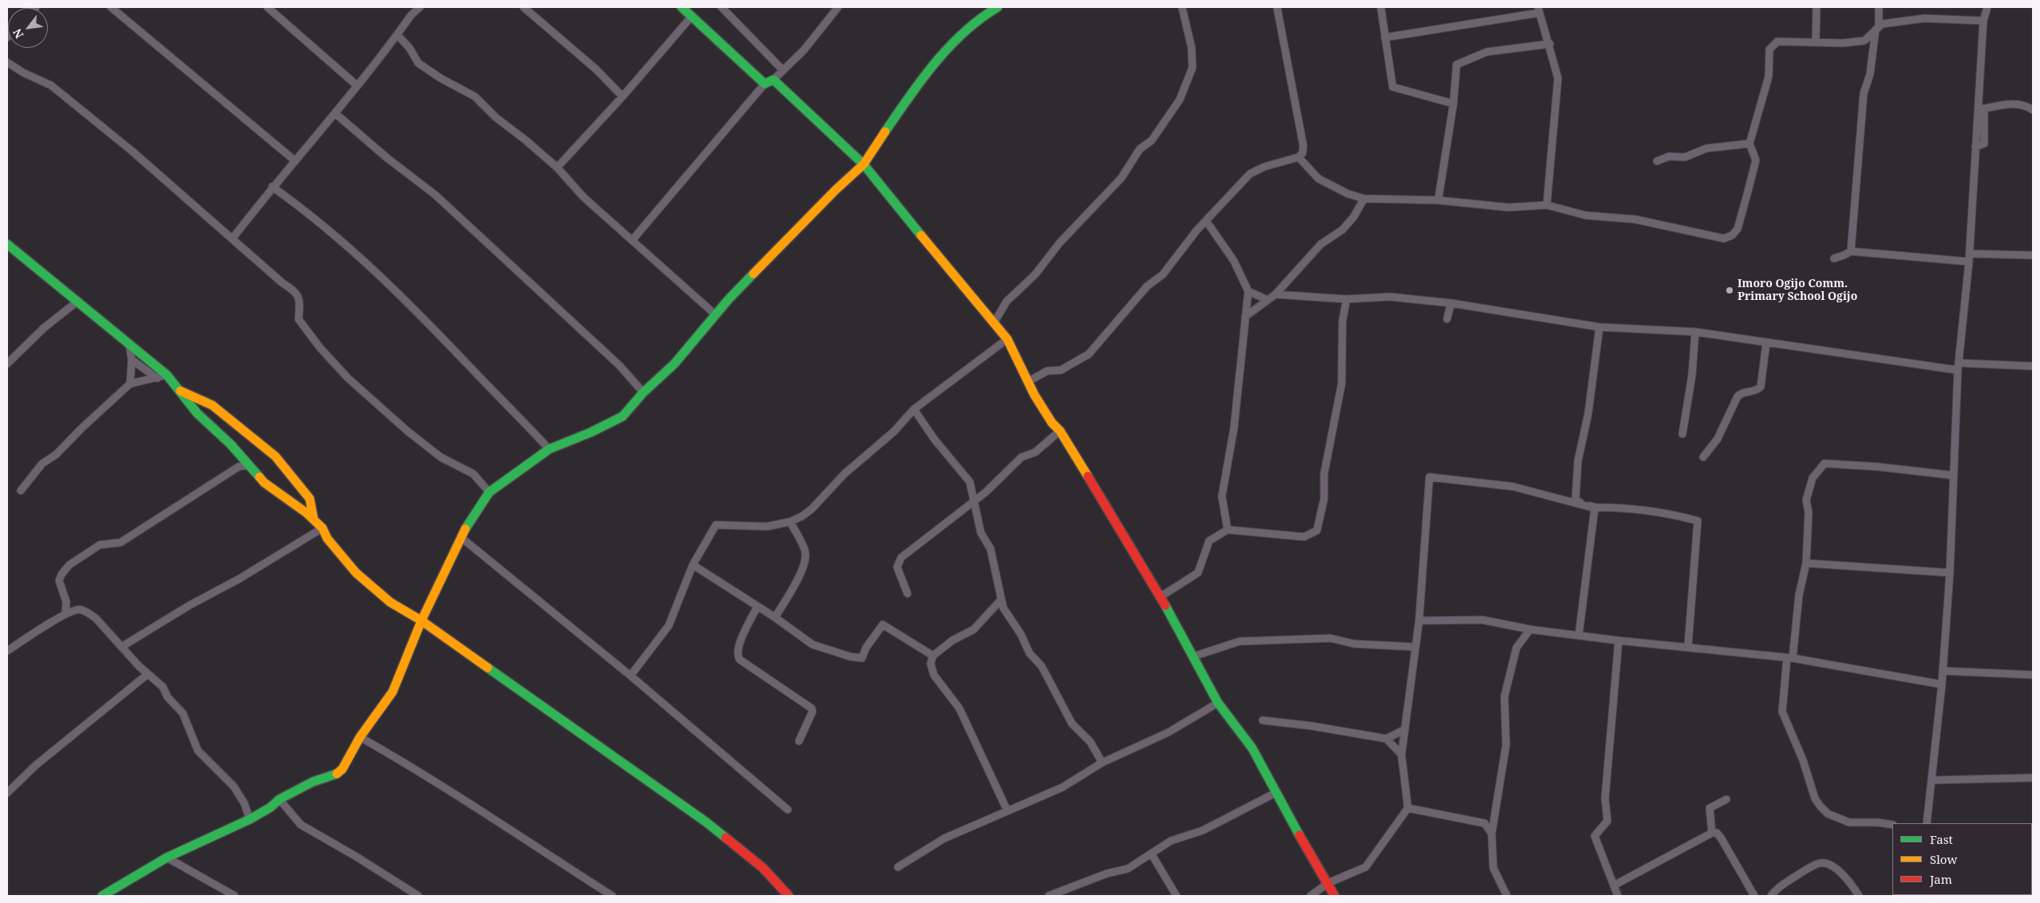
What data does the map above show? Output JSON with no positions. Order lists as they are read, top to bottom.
{
  "places": ["Imoro Ogijo Comm. Primary School Ogijo"],
  "legend": ["Fast", "Slow", "Jam"],
  "north": "bottom left"
}
